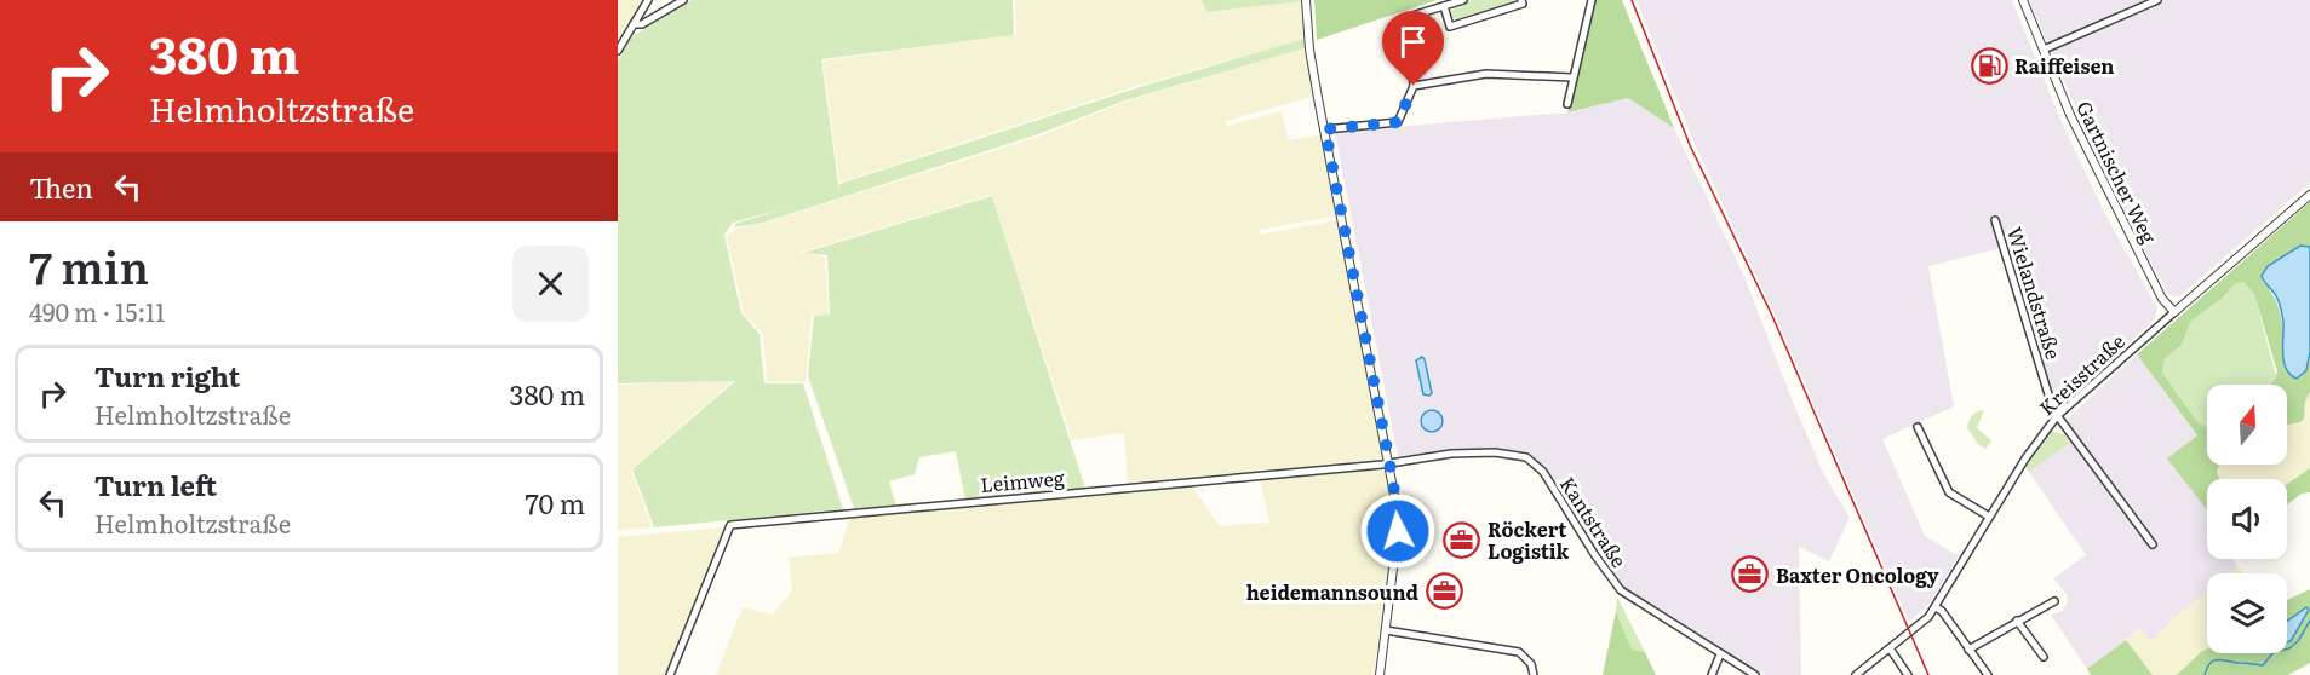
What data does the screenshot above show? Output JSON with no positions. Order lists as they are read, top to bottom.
{
  "streets": {
    "street": [
      "Gartnischer Weg",
      "Wielandstraße",
      "Kreisstraße",
      "Leimweg",
      "Kantstraße"
    ]
  },
  "crossings": [
    ["Gartnischer Weg", "Kreisstraße"],
    ["Wielandstraße", "Kreisstraße"],
    ["Leimweg", "Kantstraße"]
  ],
  "places": {
    "fuel station": ["Raiffeisen"],
    "office": ["Röckert Logistik", "Baxter Oncology", "heidemannsound"]
  },
  "north": "top",
  "page": {
    "turn": ["380 m", "Helmholtzstraße"],
    "then": "Then",
    "heading": ["7 min", "490 m · 15:11"],
    "list": [
      {
        "name": "Turn right",
        "note": "Helmholtzstraße",
        "value": "380 m"
      },
      {
        "name": "Turn left",
        "note": "Helmholtzstraße",
        "value": "70 m"
      }
    ]
  }
}
